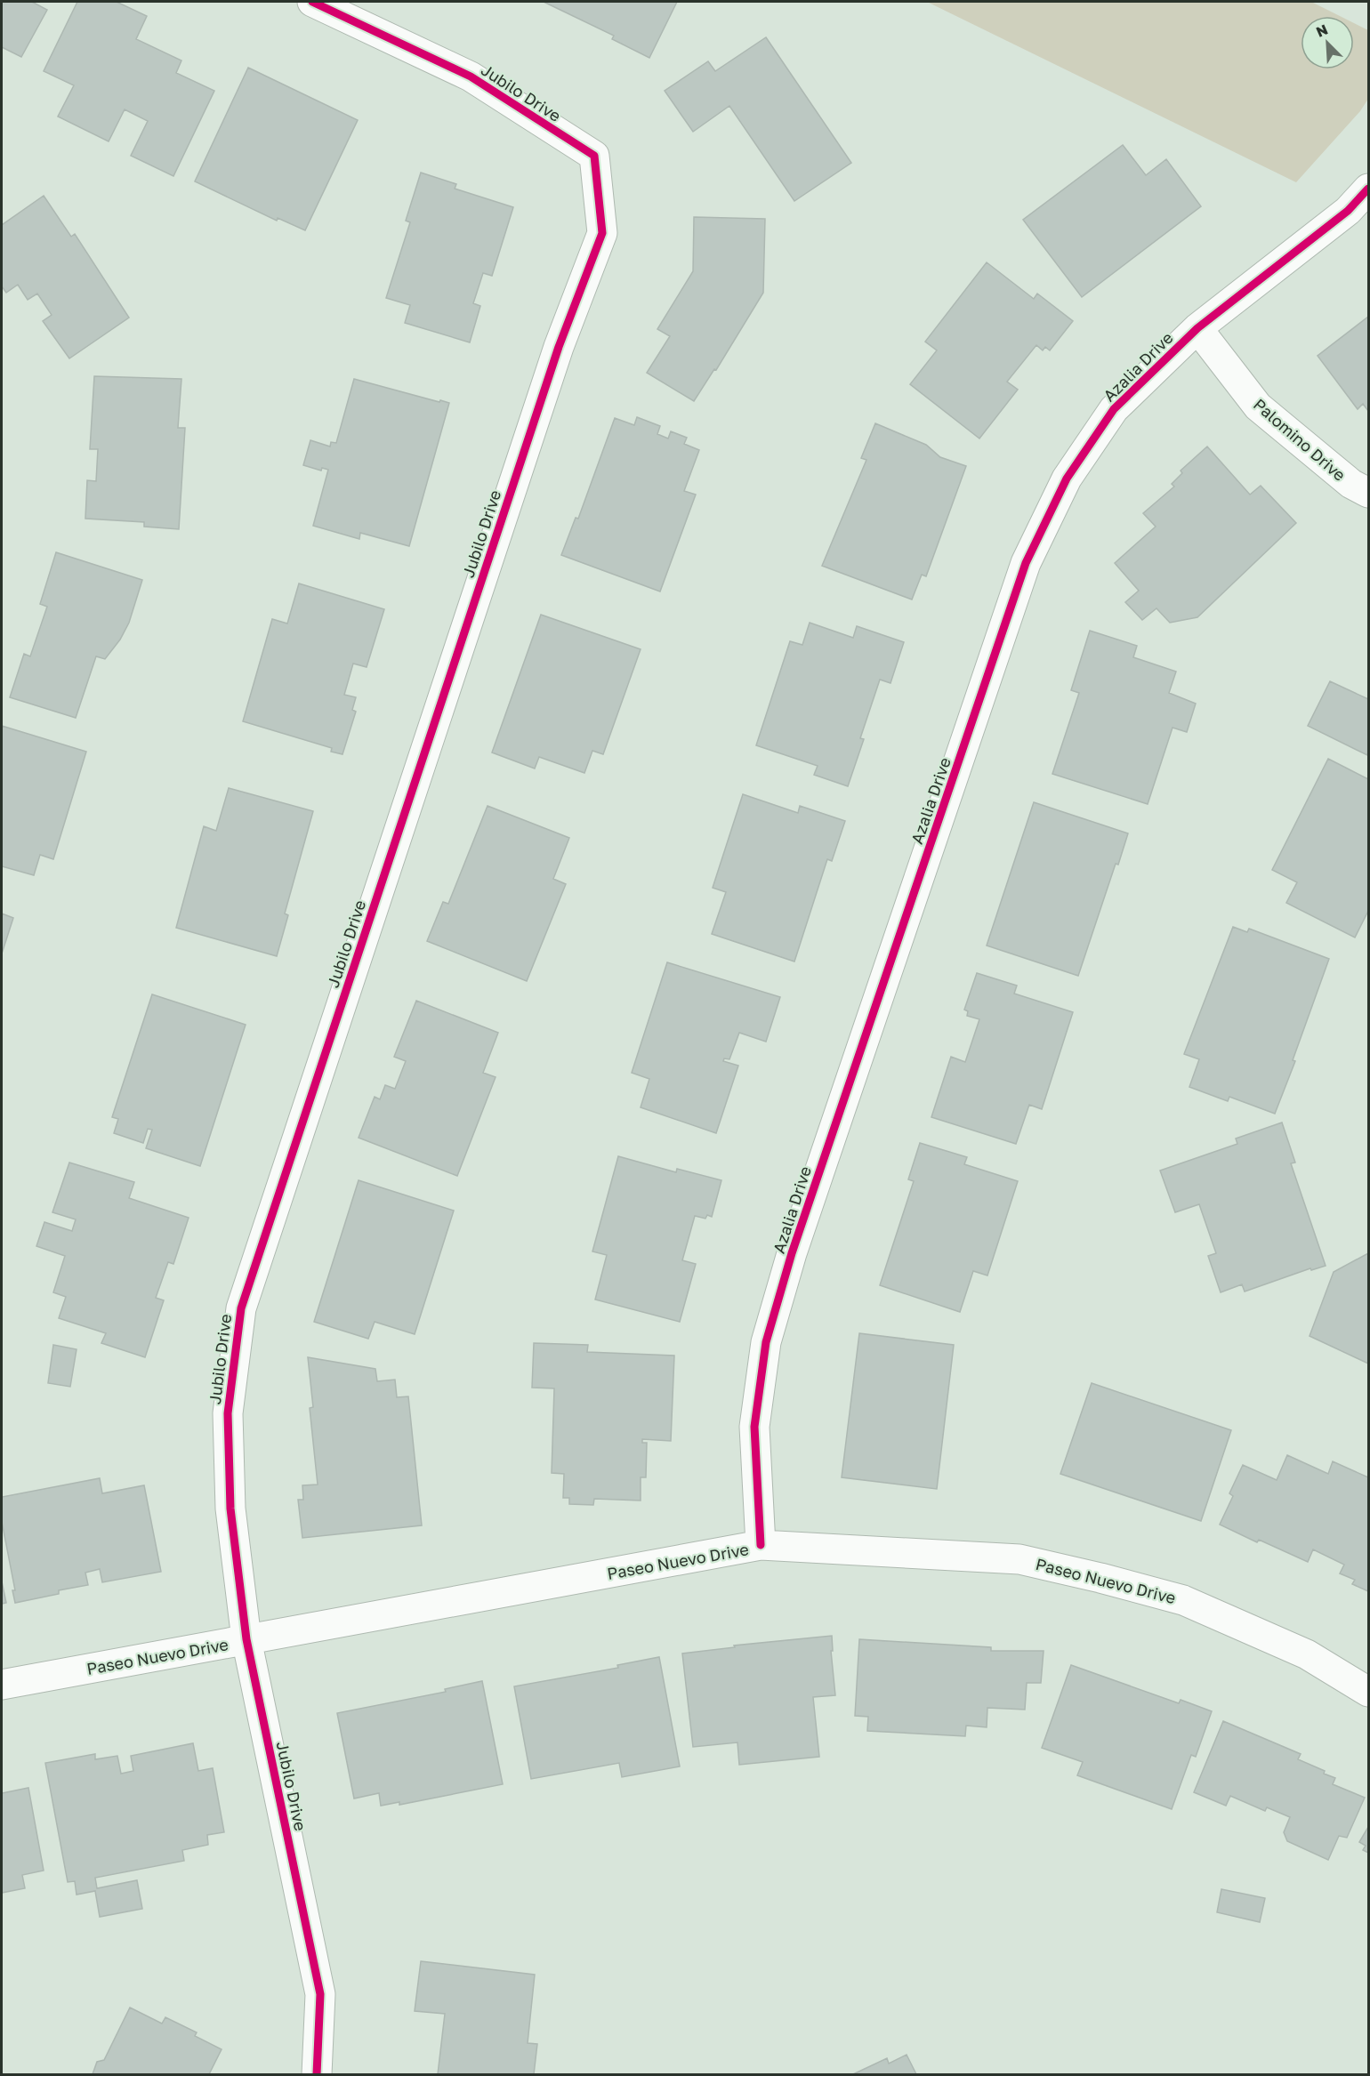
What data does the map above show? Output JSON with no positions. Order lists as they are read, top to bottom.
{
  "streets": {
    "street": [
      "Jubilo Drive",
      "Azalia Drive",
      "Palomino Drive",
      "Paseo Nuevo Drive"
    ]
  },
  "crossings": [
    ["Jubilo Drive", "Paseo Nuevo Drive"],
    ["Azalia Drive", "Palomino Drive"],
    ["Azalia Drive", "Paseo Nuevo Drive"]
  ],
  "north": "top left"
}
